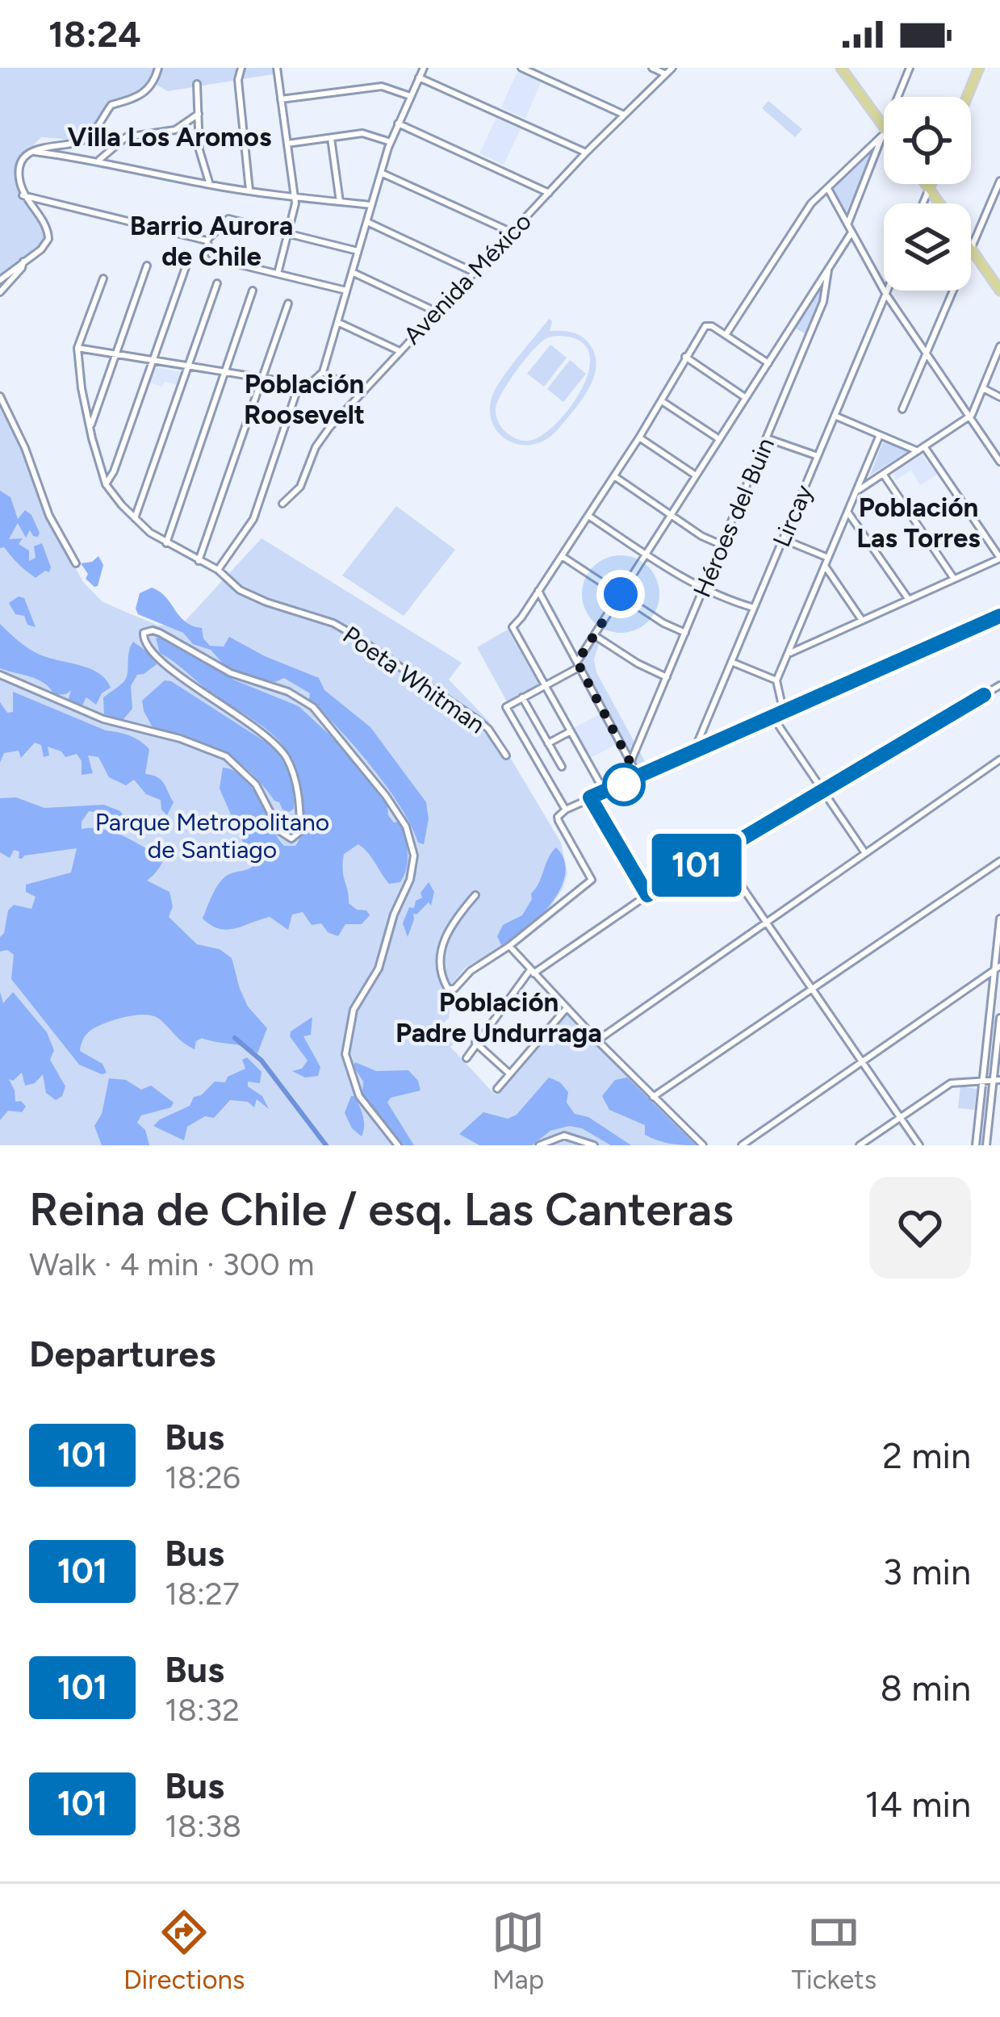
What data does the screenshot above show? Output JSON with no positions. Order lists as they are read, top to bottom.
{
  "streets": {
    "street": [
      "Avenida México",
      "Lircay",
      "Héroes del Buin",
      "Poeta Whitman"
    ]
  },
  "districts": [
    "Villa Los Aromos",
    "Barrio Aurora de Chile",
    "Población Roosevelt",
    "Población Las Torres",
    "Población Padre Undurraga"
  ],
  "parks": ["Parque Metropolitano de Santiago"],
  "lines": ["bus line 101"],
  "page": {
    "status": "18:24",
    "on_map": "101",
    "heading": [
      ["Reina de Chile / esq. Las Canteras", "Walk · 4 min · 300 m"],
      "Departures"
    ],
    "list": [
      {
        "mark": "101",
        "name": "Bus",
        "note": "18:26",
        "value": "2 min"
      },
      {
        "mark": "101",
        "name": "Bus",
        "note": "18:27",
        "value": "3 min"
      },
      {
        "mark": "101",
        "name": "Bus",
        "note": "18:32",
        "value": "8 min"
      },
      {
        "mark": "101",
        "name": "Bus",
        "note": "18:38",
        "value": "14 min"
      }
    ],
    "tabs": ["Directions", "Map", "Tickets"]
  }
}
